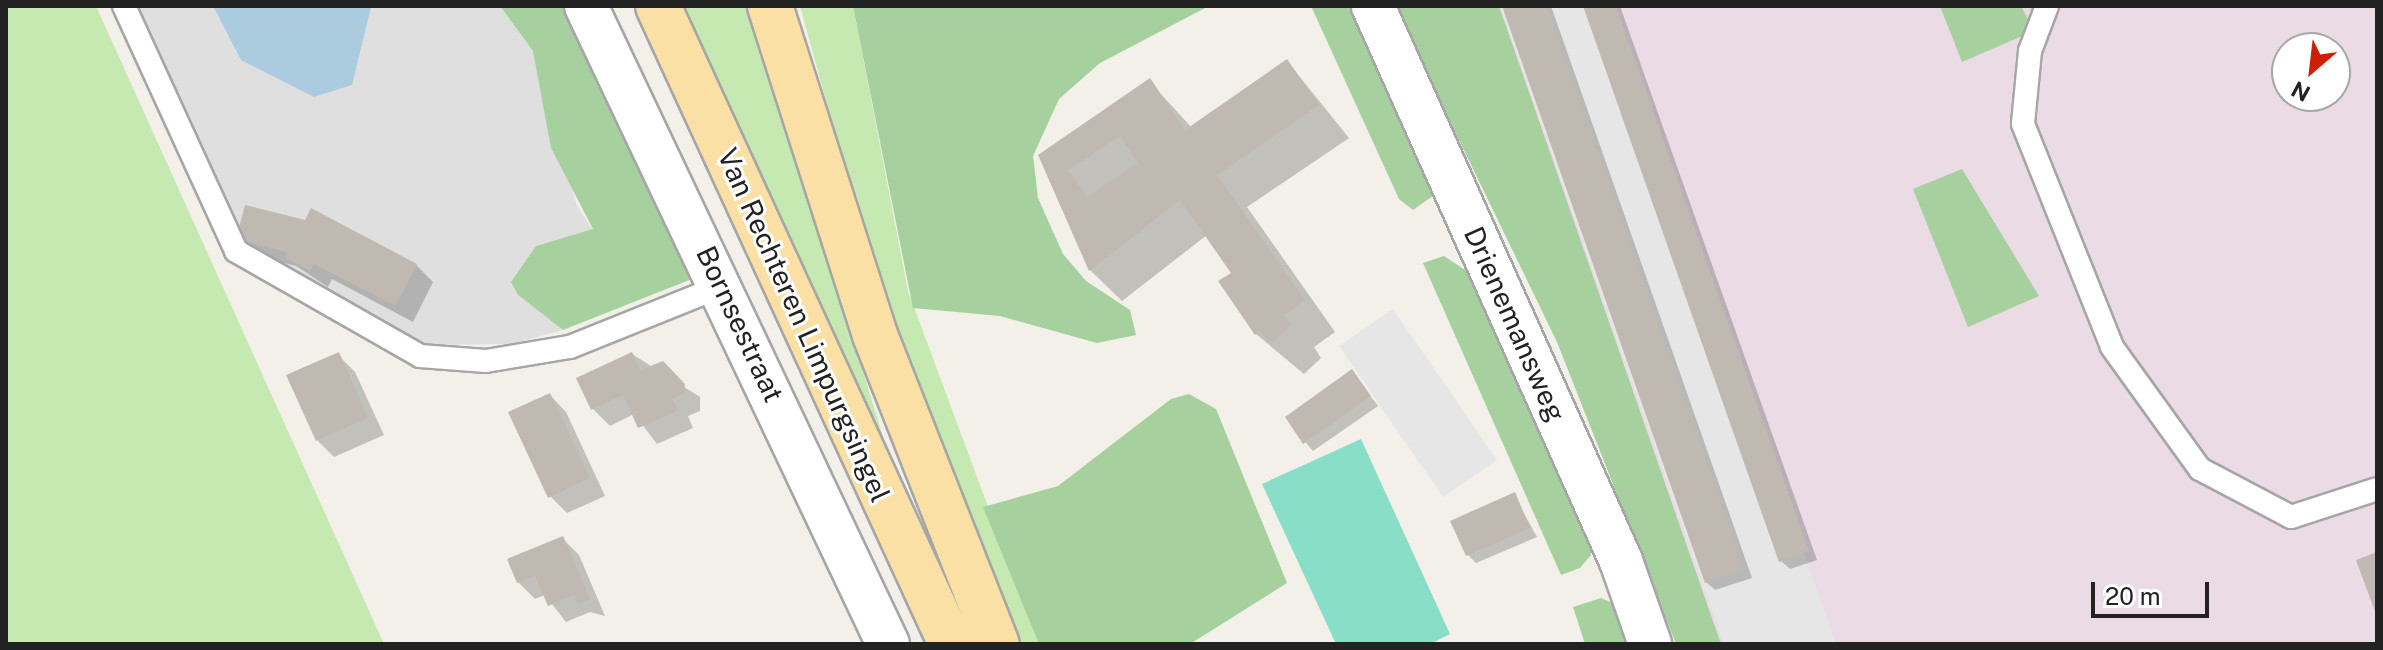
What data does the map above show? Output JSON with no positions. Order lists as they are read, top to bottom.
{
  "streets": {
    "main road": ["Van Rechteren Limpurgsingel"],
    "street": ["Bornsestraat", "Drienemansweg"]
  },
  "scale_bar": "20 m",
  "north": "bottom left"
}
